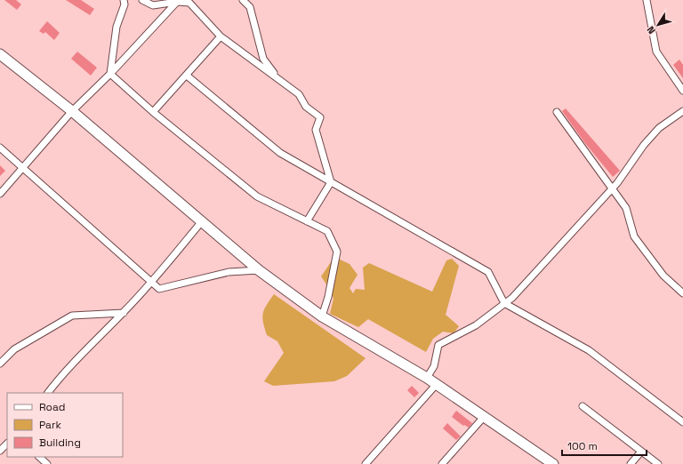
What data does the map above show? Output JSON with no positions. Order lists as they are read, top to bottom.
{
  "legend": ["Road", "Park", "Building"],
  "scale_bar": "100 m",
  "north": "bottom left"
}
